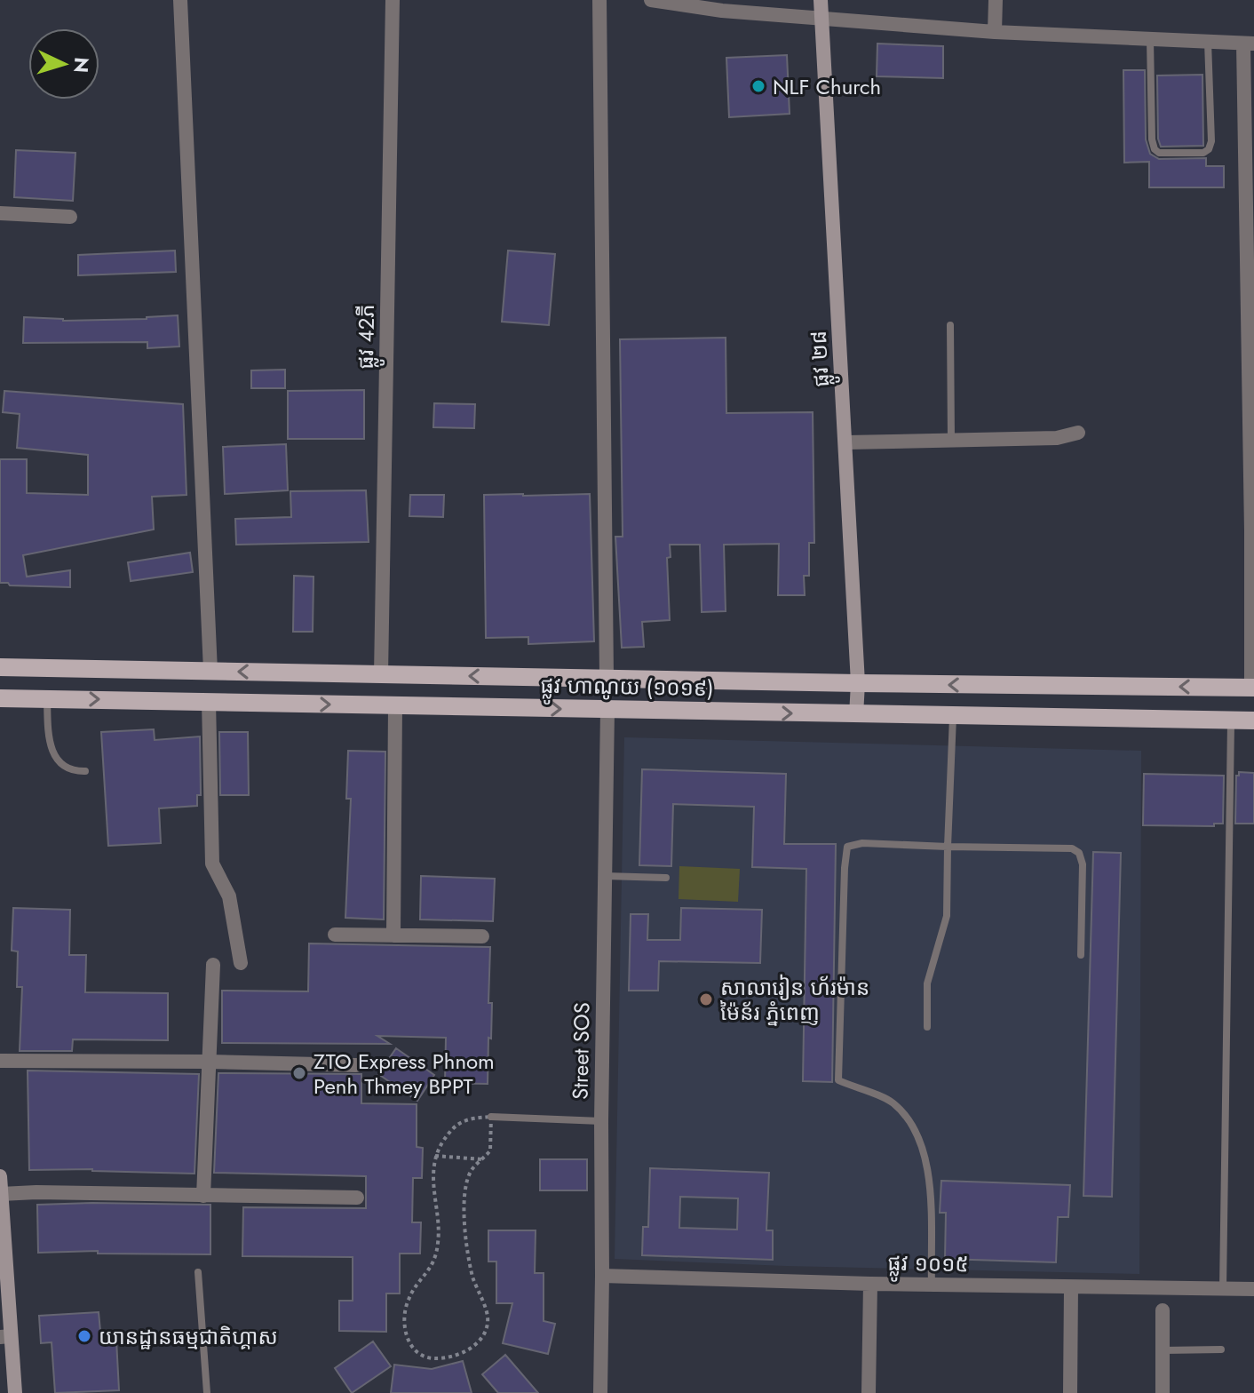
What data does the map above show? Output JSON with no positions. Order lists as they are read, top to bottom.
{
  "streets": {
    "main road": ["ផ្លូវ ហាណូយ (១០១៩)"],
    "street": [
      "ផ្លូវ 42ភី",
      "ផ្លូវ ២៨",
      "Street SOS",
      "ផ្លូវ ១០១៥"
    ]
  },
  "crossings": [
    ["ផ្លូវ 42ភី", "ផ្លូវ ហាណូយ (១០១៩)"],
    ["ផ្លូវ ២៨", "ផ្លូវ ហាណូយ (១០១៩)"],
    ["ផ្លូវ ហាណូយ (១០១៩)", "Street SOS"],
    ["Street SOS", "ផ្លូវ ១០១៥"]
  ],
  "places": [
    "NLF Church",
    "សាលារៀន ហ័រម៉ាន ម៉ៃន័រ ភ្នំពេញ",
    "ZTO Express Phnom Penh Thmey BPPT",
    "យានដ្ឋានធម្មជាតិហ្គាស"
  ],
  "north": "right"
}
